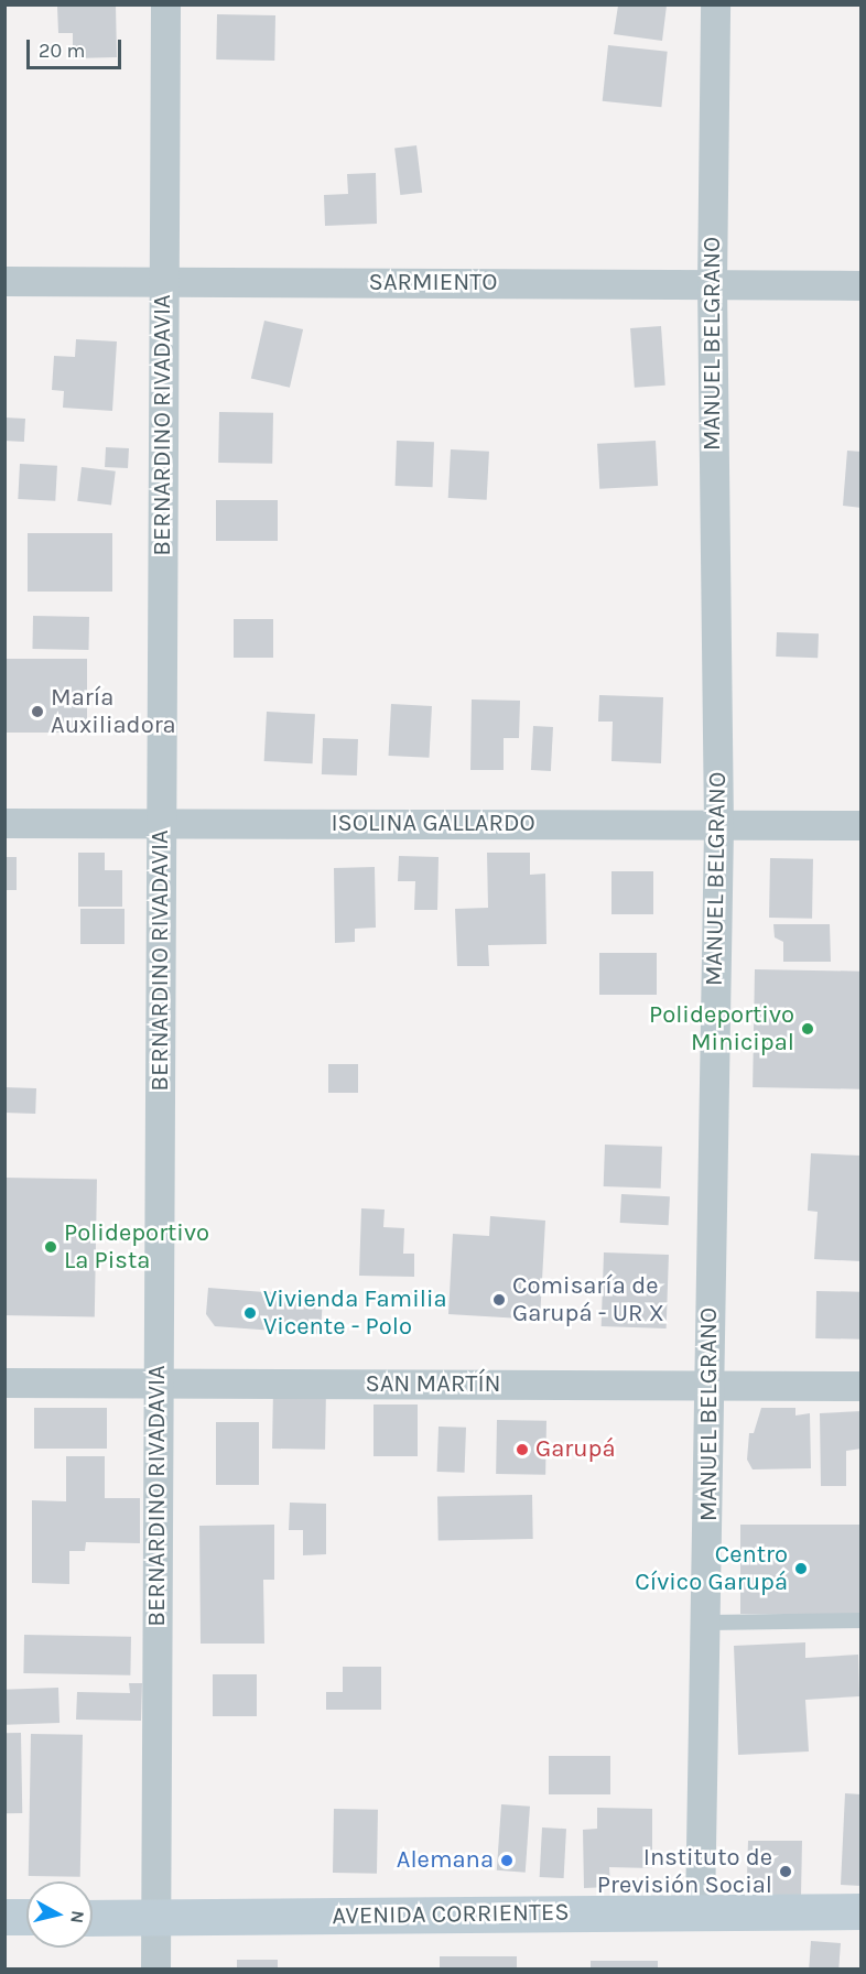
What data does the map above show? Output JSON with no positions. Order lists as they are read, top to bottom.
{
  "streets": {
    "main road": ["AVENIDA CORRIENTES"],
    "street": [
      "SARMIENTO",
      "MANUEL BELGRANO",
      "BERNARDINO RIVADAVIA",
      "ISOLINA GALLARDO",
      "SAN MARTÍN"
    ]
  },
  "crossings": [
    ["SARMIENTO", "MANUEL BELGRANO"],
    ["SARMIENTO", "BERNARDINO RIVADAVIA"],
    ["MANUEL BELGRANO", "ISOLINA GALLARDO"],
    ["MANUEL BELGRANO", "SAN MARTÍN"],
    ["MANUEL BELGRANO", "AVENIDA CORRIENTES"],
    ["BERNARDINO RIVADAVIA", "ISOLINA GALLARDO"],
    ["BERNARDINO RIVADAVIA", "SAN MARTÍN"],
    ["BERNARDINO RIVADAVIA", "AVENIDA CORRIENTES"]
  ],
  "places": [
    "María Auxiliadora",
    "Polideportivo Minicipal",
    "Polideportivo La Pista",
    "Comisaría de Garupá - UR X",
    "Vivienda Familia Vicente - Polo",
    "Garupá",
    "Centro Cívico Garupá",
    "Alemana",
    "Instituto de Previsión Social"
  ],
  "scale_bar": "20 m",
  "north": "right"
}
